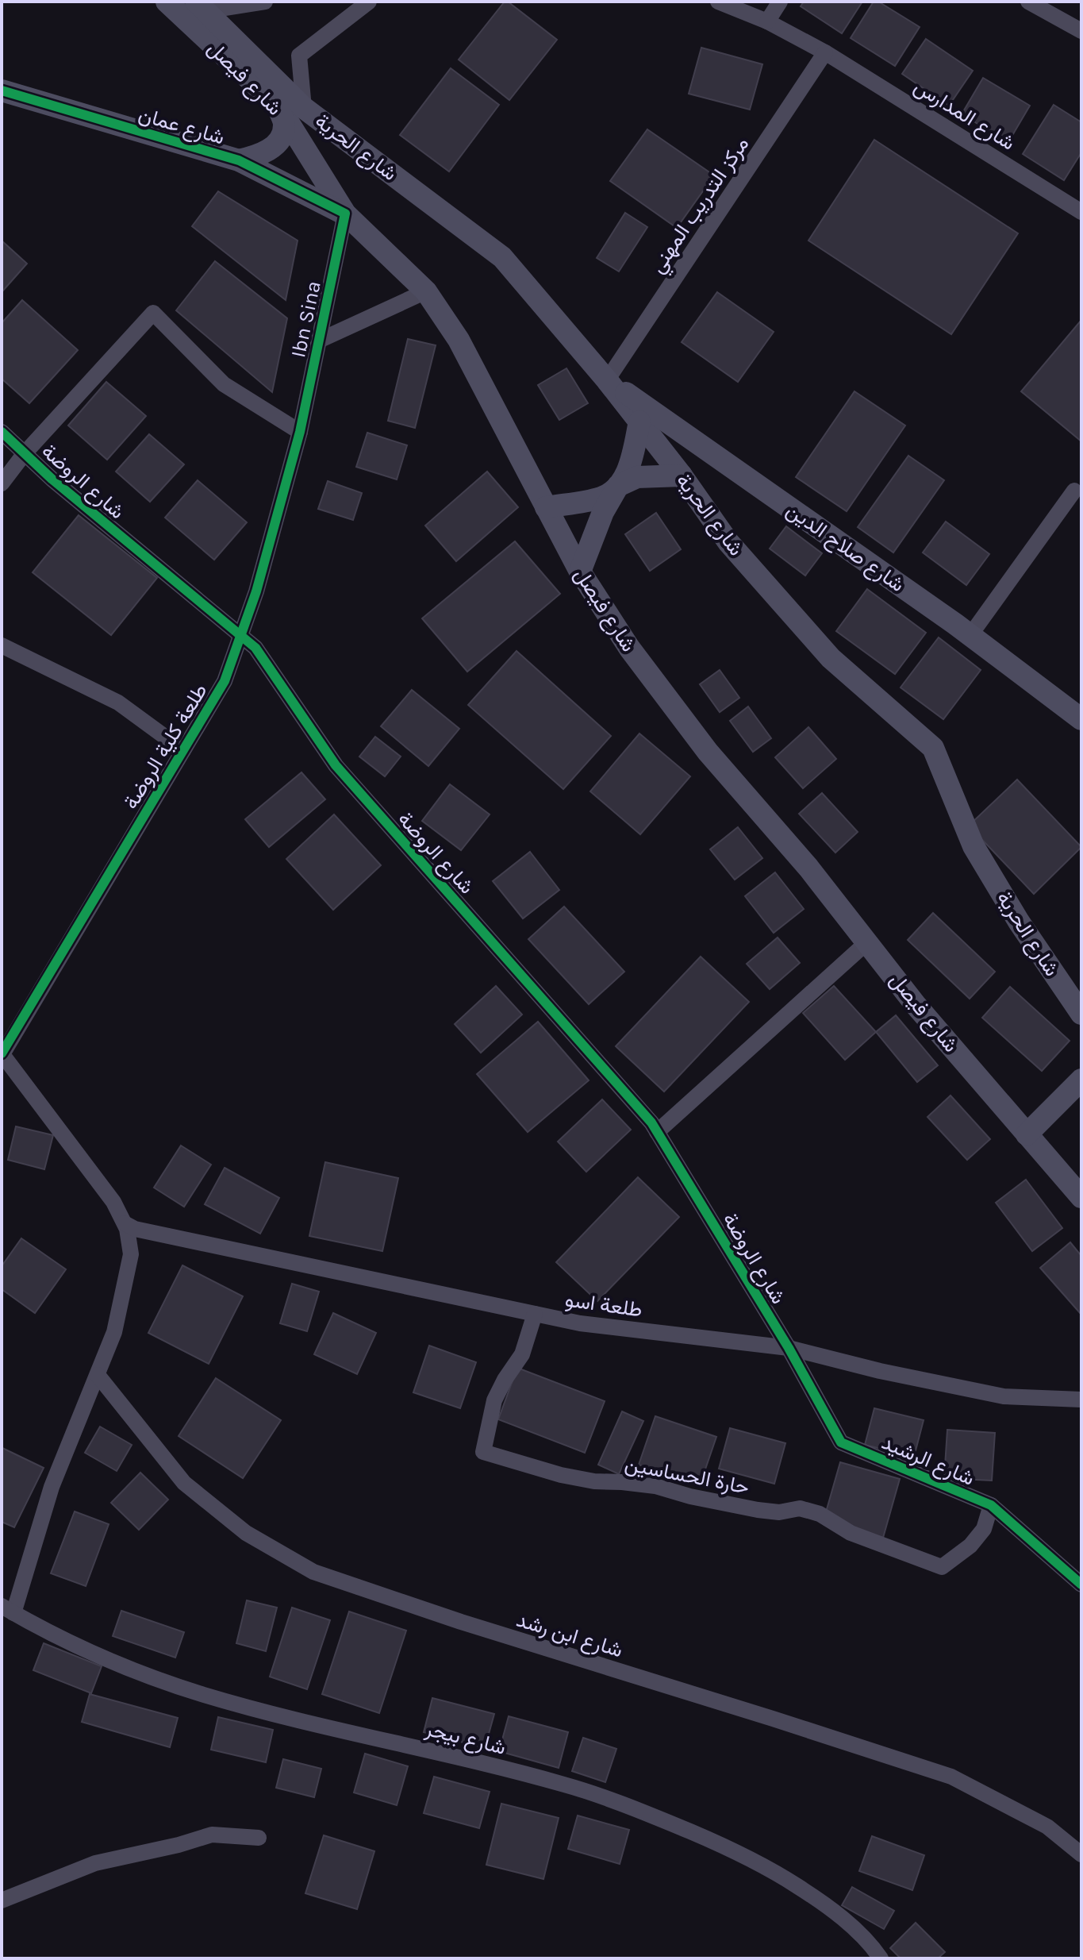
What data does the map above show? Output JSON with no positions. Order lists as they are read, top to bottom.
{
  "streets": {
    "main road": [
      "شارع فيصل",
      "شارع عمان",
      "شارع الحرية",
      "شارع صلاح الدين"
    ],
    "street": [
      "شارع المدارس",
      "مركز التدريب المهني",
      "Ibn Sina",
      "شارع الروضة",
      "طلعة كلية الروضة",
      "طلعة اسو",
      "شارع الرشيد",
      "حارة الحساسين",
      "شارع ابن رشد",
      "شارع بيجر"
    ]
  },
  "crossings": [
    ["شارع فيصل", "شارع عمان"],
    ["شارع فيصل", "Ibn Sina"],
    ["شارع المدارس", "مركز التدريب المهني"],
    ["شارع عمان", "Ibn Sina"],
    ["شارع الحرية", "مركز التدريب المهني"],
    ["شارع الحرية", "شارع صلاح الدين"],
    ["مركز التدريب المهني", "شارع صلاح الدين"],
    ["Ibn Sina", "طلعة كلية الروضة"],
    ["شارع الروضة", "طلعة كلية الروضة"],
    ["شارع الروضة", "طلعة اسو"],
    ["شارع الروضة", "شارع الرشيد"],
    ["طلعة اسو", "شارع الرشيد"],
    ["طلعة اسو", "حارة الحساسين"],
    ["شارع الرشيد", "حارة الحساسين"]
  ]
}
